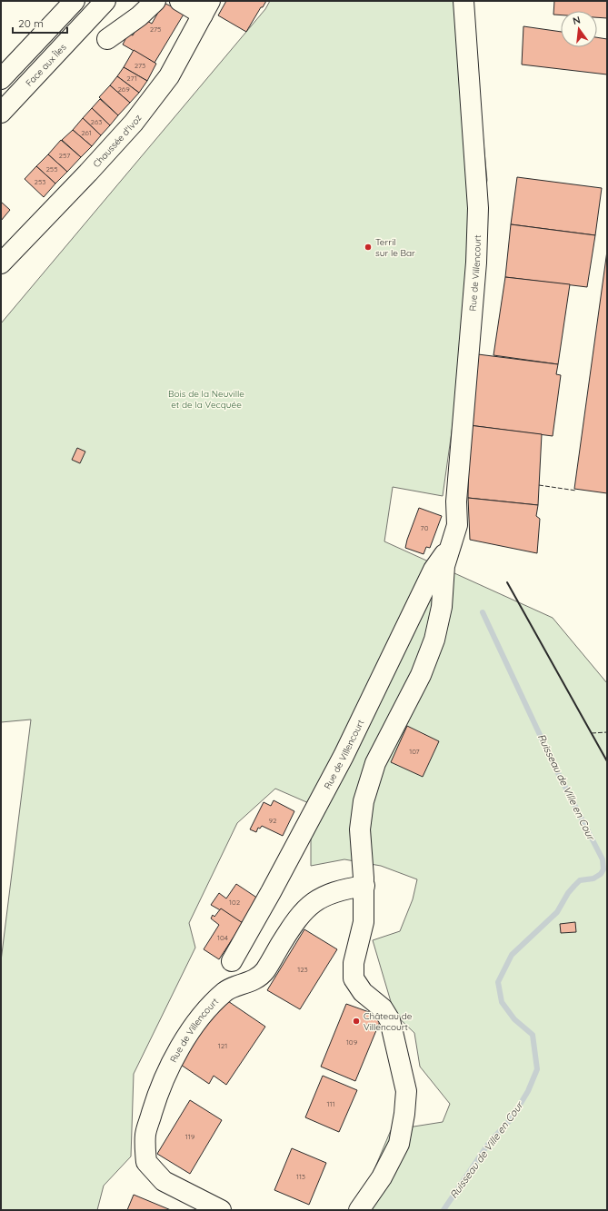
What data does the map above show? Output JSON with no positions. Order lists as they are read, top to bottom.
{
  "streets": {
    "main road": ["Face aux Îles", "Chaussée d'Ivoz", "Rue de Villencourt"]
  },
  "water": ["Ruisseau de Ville en Cour"],
  "parks": ["Bois de la Neuville et de la Vecquée"],
  "places": ["Terril sur le Bar", "Château de Villencourt"],
  "house_numbers": [
    "275",
    "273",
    "271",
    "269",
    "263",
    "261",
    "257",
    "255",
    "253",
    "70",
    "107",
    "92",
    "102",
    "104",
    "123",
    "109",
    "121",
    "111",
    "119",
    "113"
  ],
  "scale_bar": "20 m",
  "north": "top"
}
